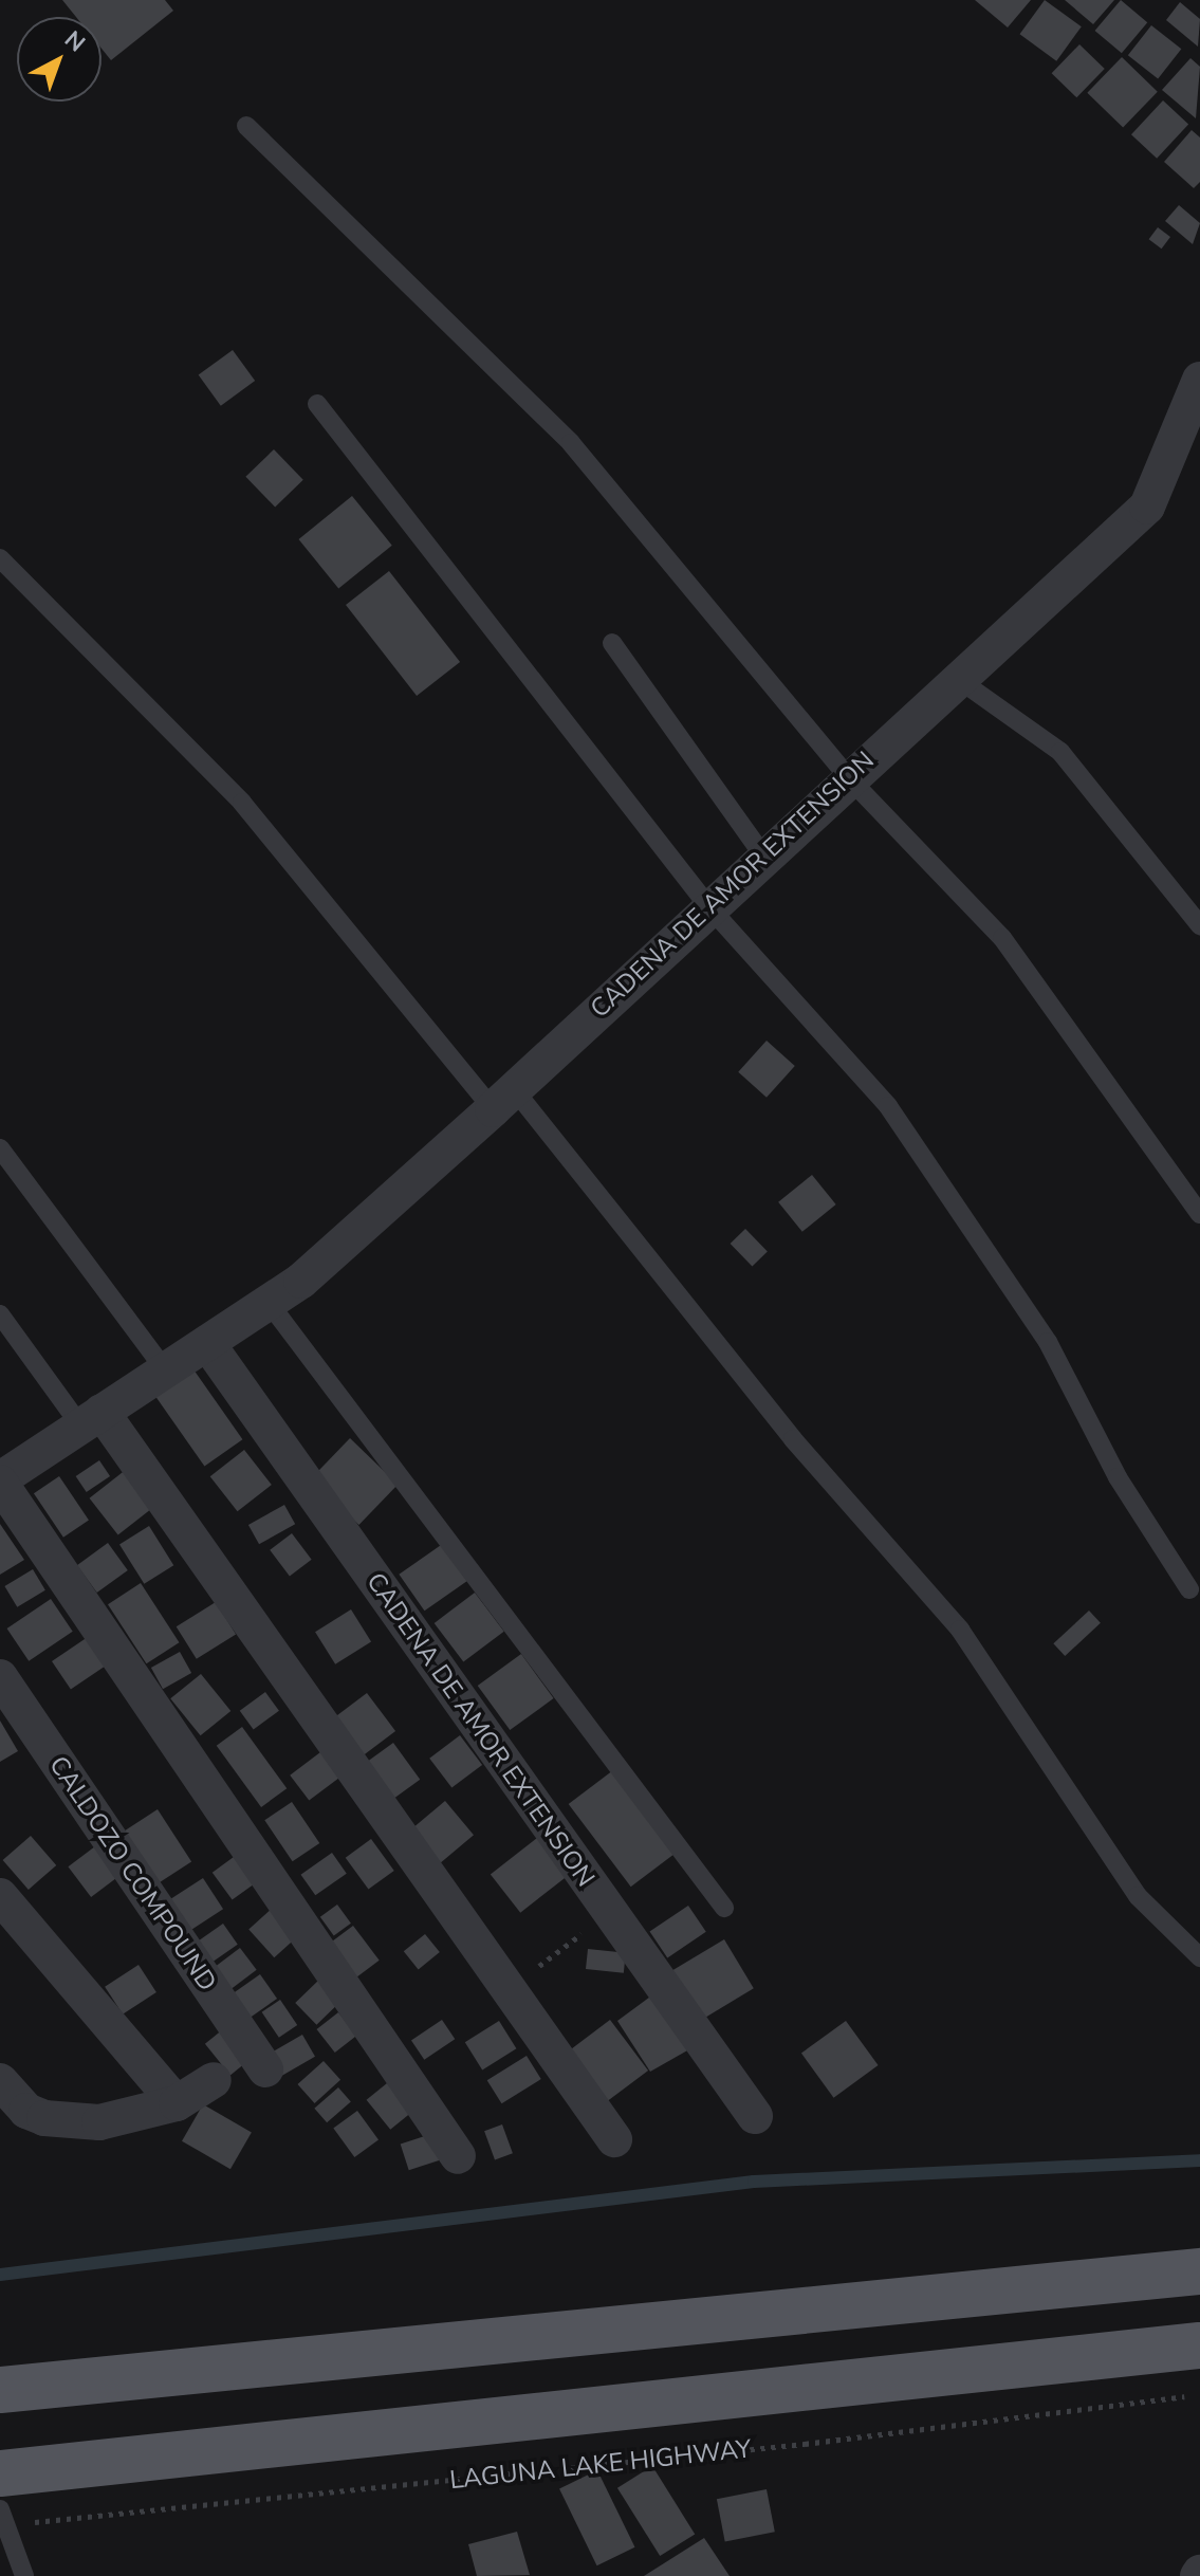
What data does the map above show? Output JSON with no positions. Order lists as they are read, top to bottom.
{
  "streets": {
    "street": ["CADENA DE AMOR EXTENSION", "CALDOZO COMPOUND"],
    "path": ["LAGUNA LAKE HIGHWAY"]
  },
  "north": "top right"
}
